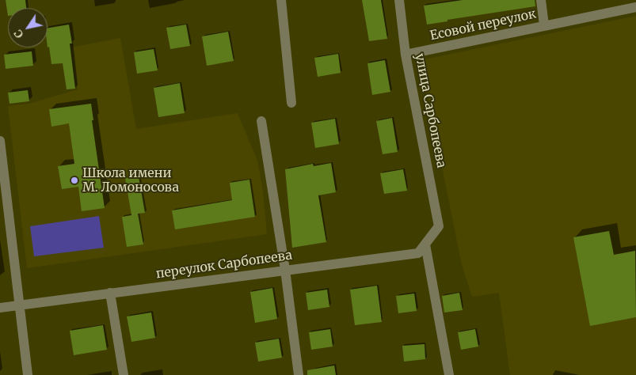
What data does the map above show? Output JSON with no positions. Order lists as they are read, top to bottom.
{
  "streets": {
    "street": ["Есовой переулок", "улица Сарбопеева", "переулок Сарбопеева"]
  },
  "crossings": [
    ["Есовой переулок", "улица Сарбопеева"],
    ["улица Сарбопеева", "переулок Сарбопеева"]
  ],
  "places": ["Школа имени М. Ломоносова"],
  "north": "bottom left"
}
